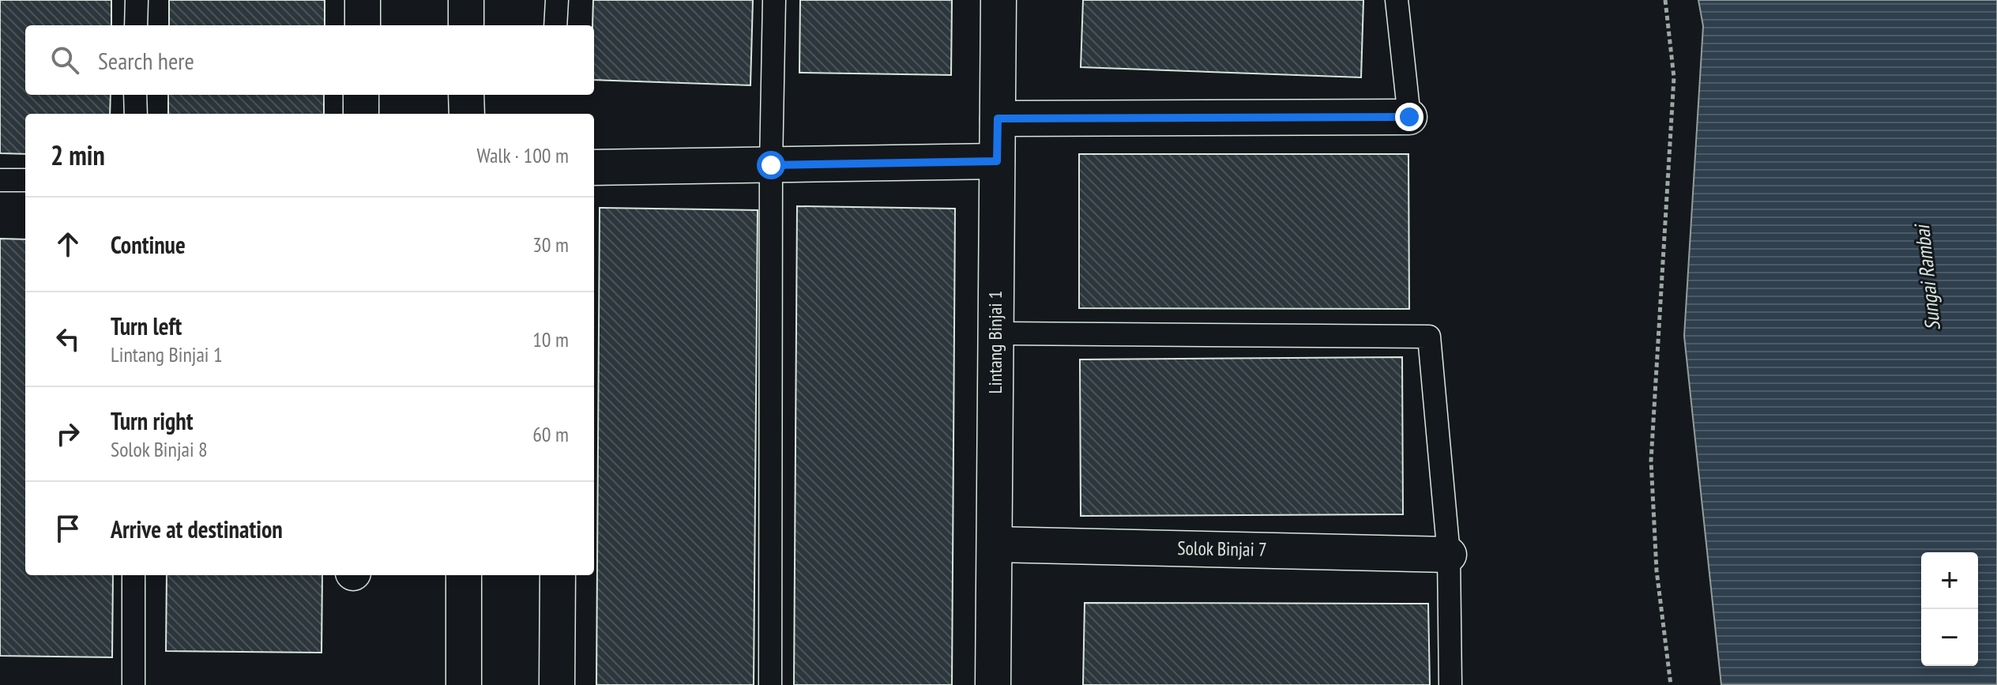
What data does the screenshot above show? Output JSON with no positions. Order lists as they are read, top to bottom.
{
  "streets": {
    "street": ["Lintang Binjai 1", "Solok Binjai 7"]
  },
  "crossings": [
    ["Lintang Binjai 1", "Solok Binjai 7"]
  ],
  "water": ["Sungai Rambai"],
  "page": {
    "search": "Search here",
    "heading": ["2 min", "Walk · 100 m"],
    "list": [
      ["Continue", "30 m"],
      ["Turn left", "Lintang Binjai 1", "10 m"],
      ["Turn right", "Solok Binjai 8", "60 m"],
      "Arrive at destination"
    ],
    "map_buttons": ["+", "−"]
  }
}
